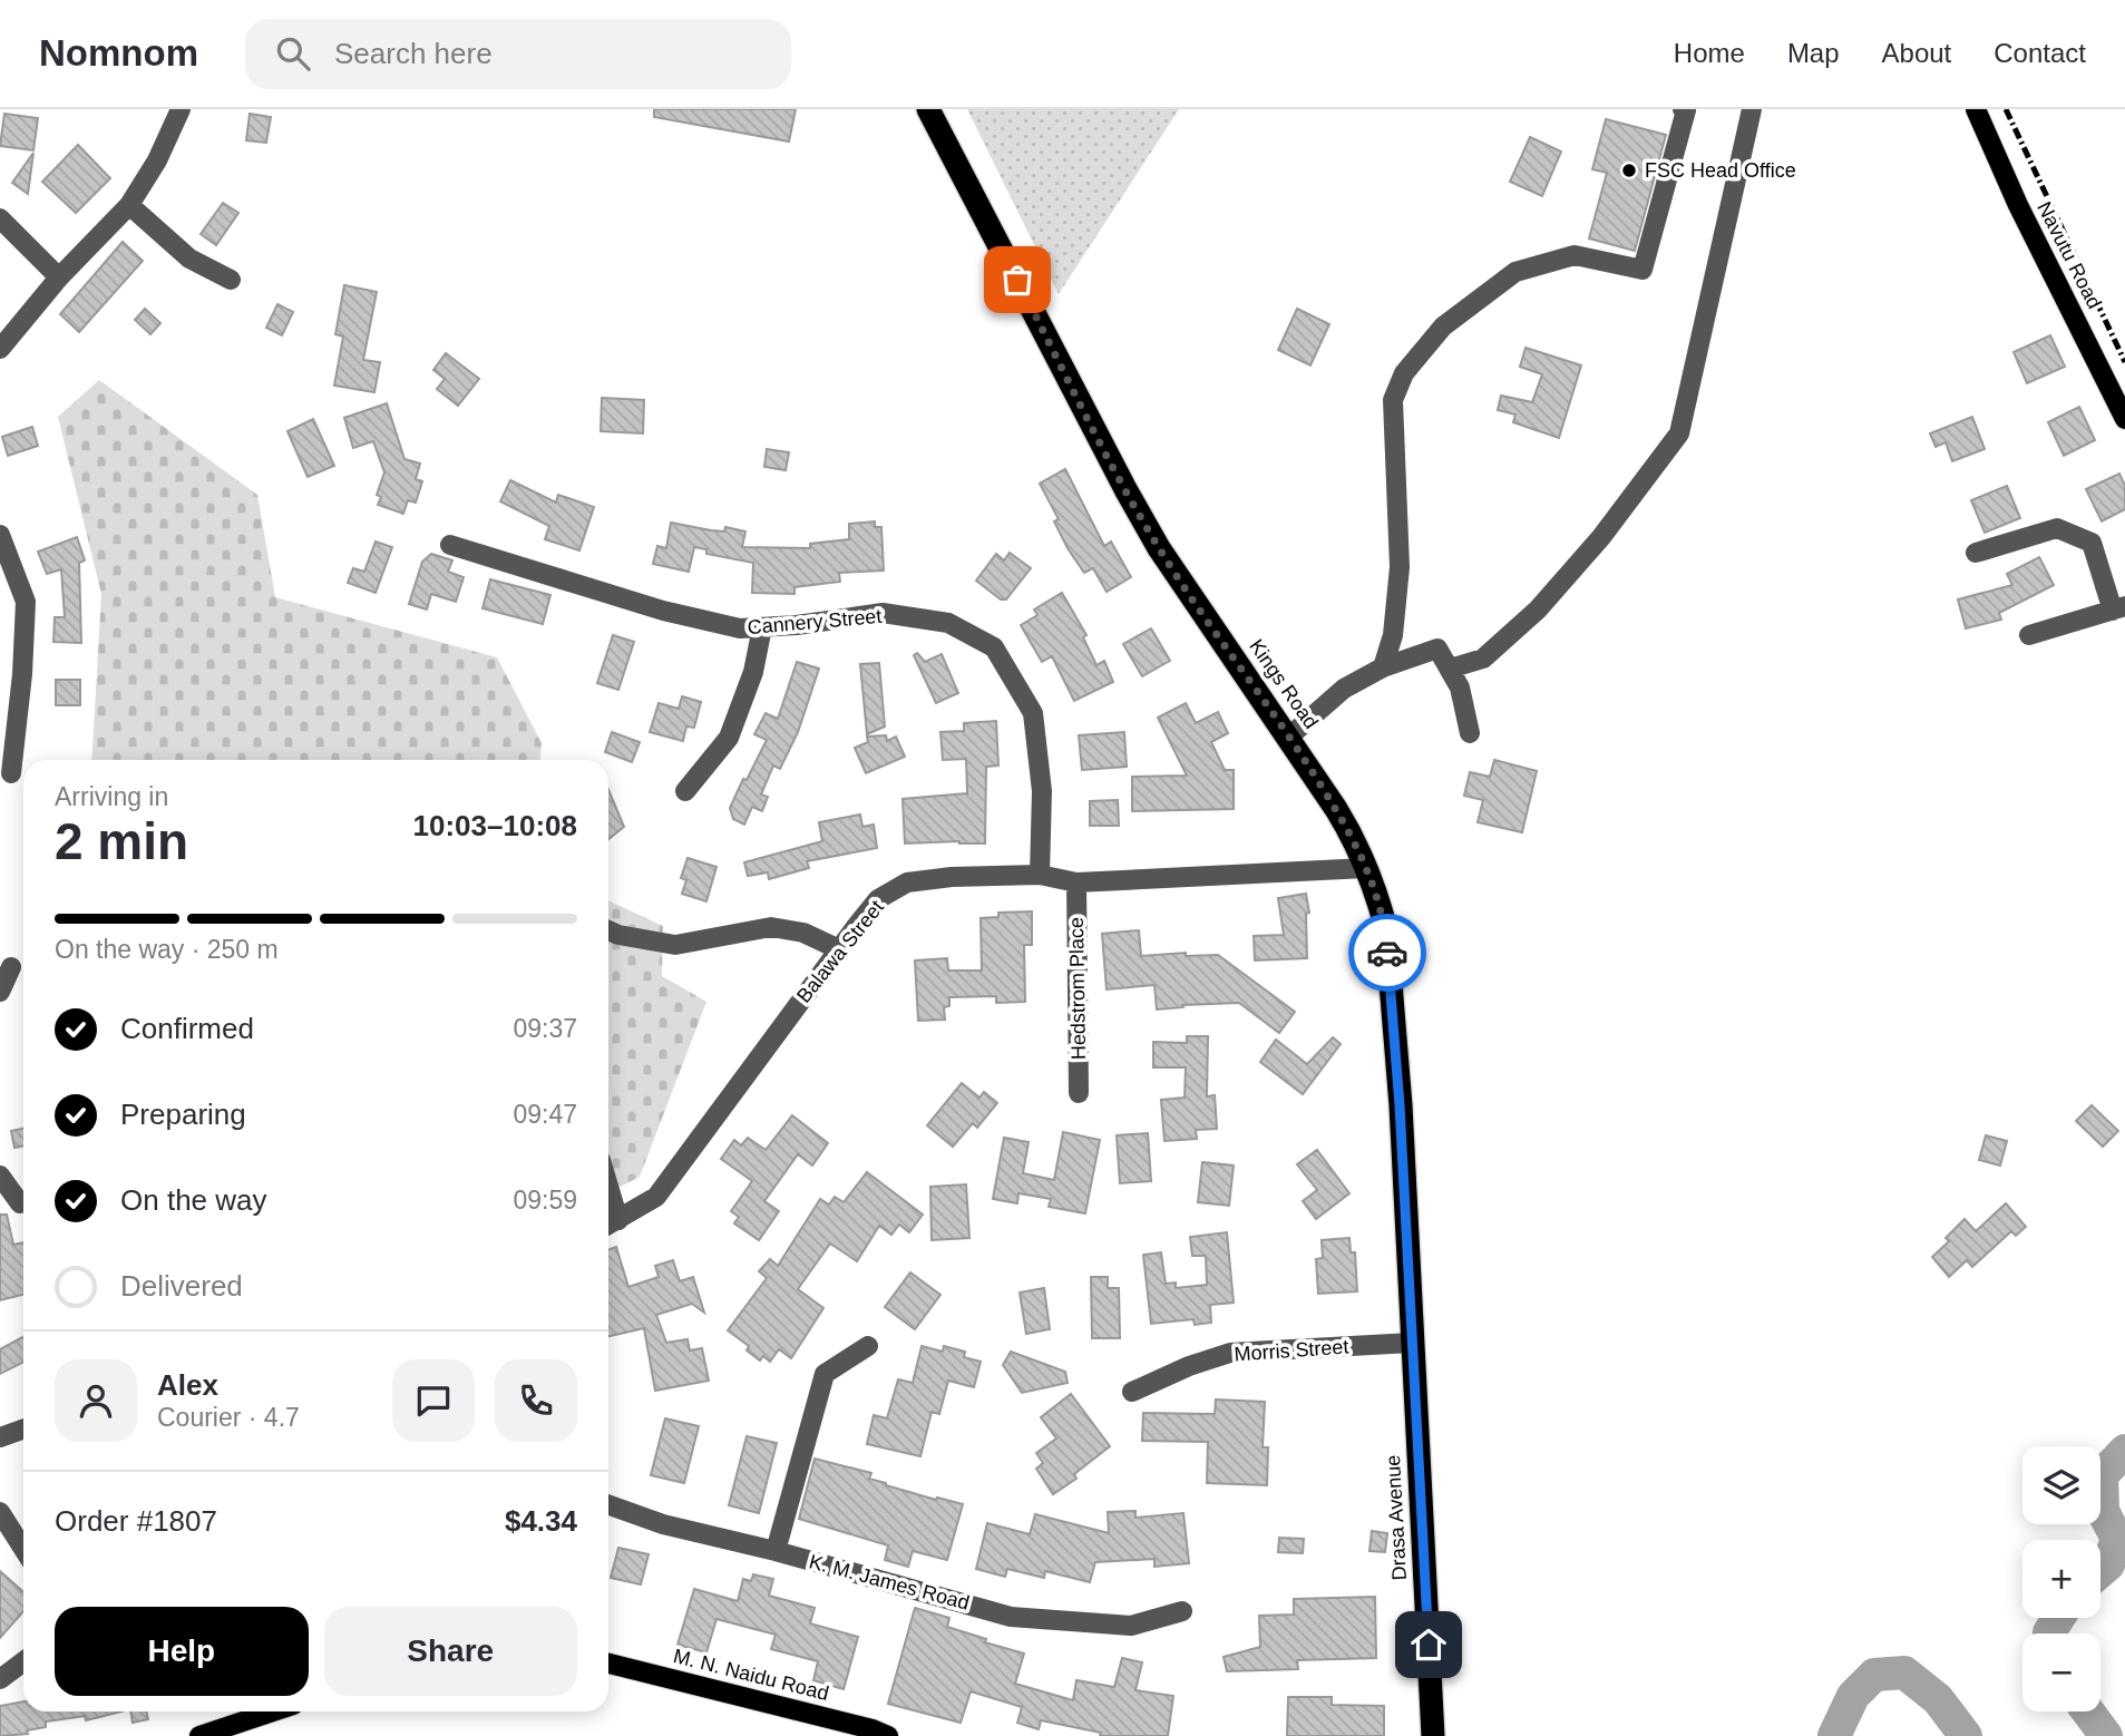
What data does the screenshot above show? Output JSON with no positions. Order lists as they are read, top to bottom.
{
  "streets": {
    "highway": ["Kings Road", "Drasa Avenue"],
    "main road": ["Navutu Road", "M. N. Naidu Road"],
    "street": [
      "Cannery Street",
      "Balawa Street",
      "Hedstrom Place",
      "Morris Street",
      "K. M. James Road"
    ]
  },
  "crossings": [
    ["Cannery Street", "Balawa Street"],
    ["Kings Road", "Balawa Street"],
    ["Kings Road", "Morris Street"],
    ["Kings Road", "Drasa Avenue"],
    ["Balawa Street", "Hedstrom Place"],
    ["Morris Street", "Drasa Avenue"]
  ],
  "places": ["FSC Head Office"],
  "page": {
    "header": "Nomnom",
    "search": "Search here",
    "nav": [
      "Home",
      "Map",
      "About",
      "Contact"
    ],
    "heading": ["2 min", "Arriving in", "10:03–10:08"],
    "panel": [
      "Alex",
      "Courier · 4.7",
      "Order #1807",
      "$4.34"
    ],
    "bar": "On the way · 250 m",
    "list": [
      ["Confirmed", "09:37"],
      ["Preparing", "09:47"],
      ["On the way", "09:59"],
      "Delivered"
    ],
    "map_buttons": ["+", "−"],
    "buttons": ["Help", "Share"]
  }
}
